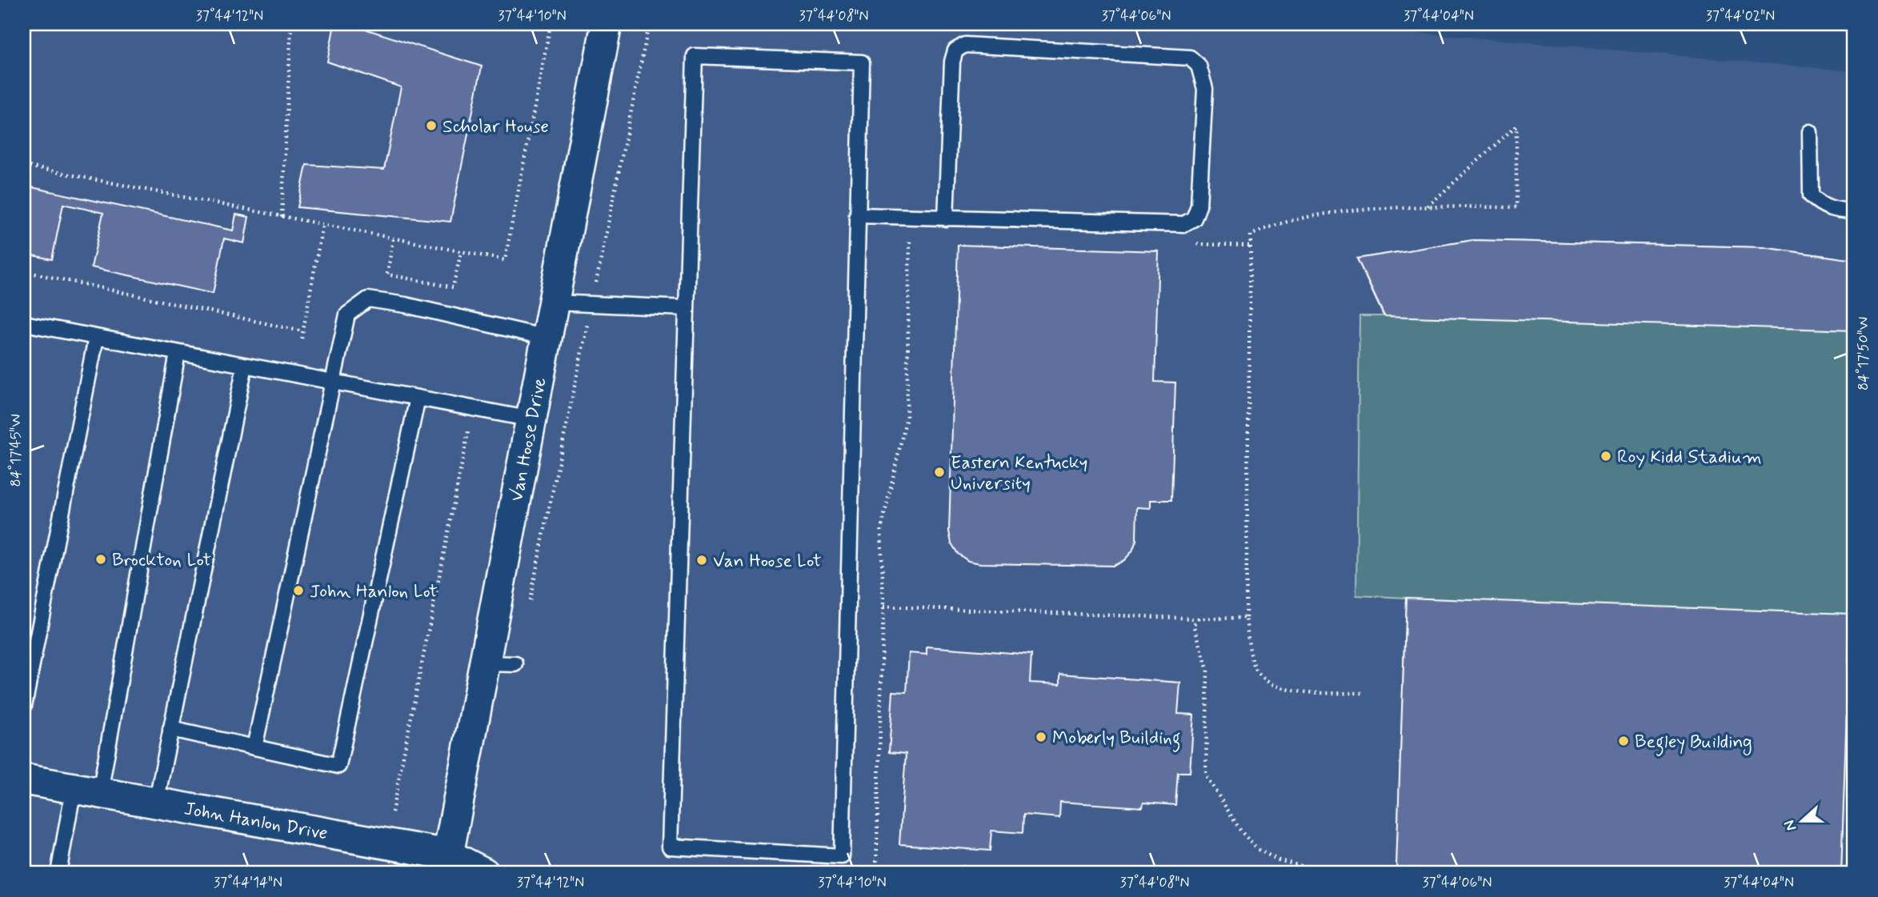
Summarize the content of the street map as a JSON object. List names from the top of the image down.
{
  "streets": {
    "street": ["Van Hoose Drive", "John Hanlon Drive"]
  },
  "crossings": [
    ["Van Hoose Drive", "John Hanlon Drive"]
  ],
  "places": [
    "Scholar House",
    "Roy Kidd Stadium",
    "Eastern Kentucky University",
    "Brockton Lot",
    "Van Hoose Lot",
    "John Hanlon Lot",
    "Moberly Building",
    "Begley Building"
  ],
  "north": "left",
  "coordinates": [
    "37°44'12\"N",
    "37°44'10\"N",
    "37°44'08\"N",
    "37°44'06\"N",
    "37°44'04\"N",
    "37°44'02\"N",
    "84°17'50\"W",
    "84°17'45\"W",
    "37°44'14\"N"
  ]
}
